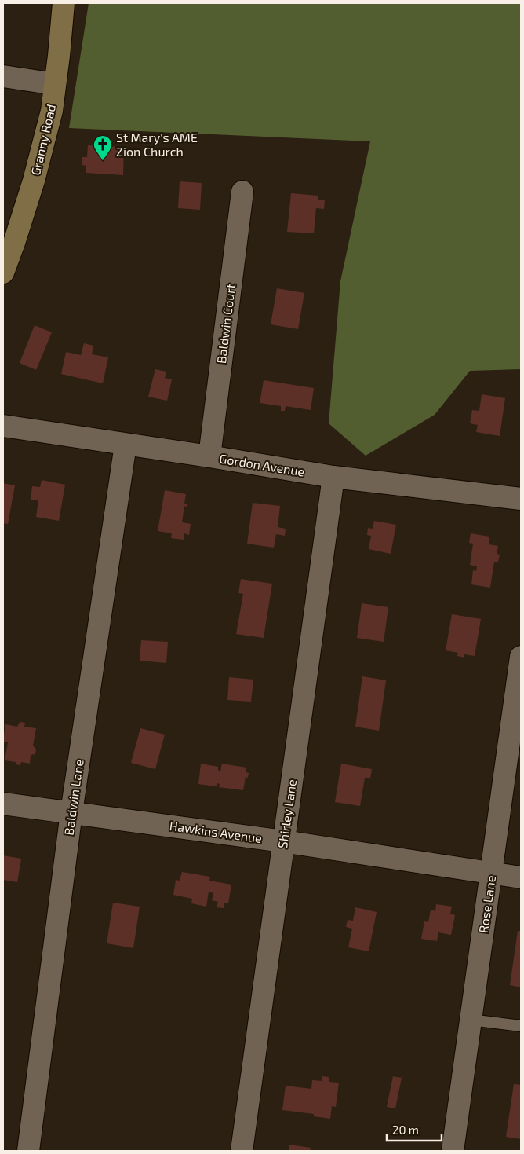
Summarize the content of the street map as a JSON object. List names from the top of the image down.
{
  "streets": {
    "street": [
      "Granny Road",
      "Baldwin Court",
      "Gordon Avenue",
      "Baldwin Lane",
      "Shirley Lane",
      "Hawkins Avenue",
      "Rose Lane"
    ]
  },
  "crossings": [
    ["Baldwin Court", "Gordon Avenue"],
    ["Gordon Avenue", "Baldwin Lane"],
    ["Gordon Avenue", "Shirley Lane"],
    ["Baldwin Lane", "Hawkins Avenue"],
    ["Shirley Lane", "Hawkins Avenue"],
    ["Hawkins Avenue", "Rose Lane"]
  ],
  "places": {
    "church": ["St Mary's AME Zion Church"]
  },
  "scale_bar": "20 m"
}
